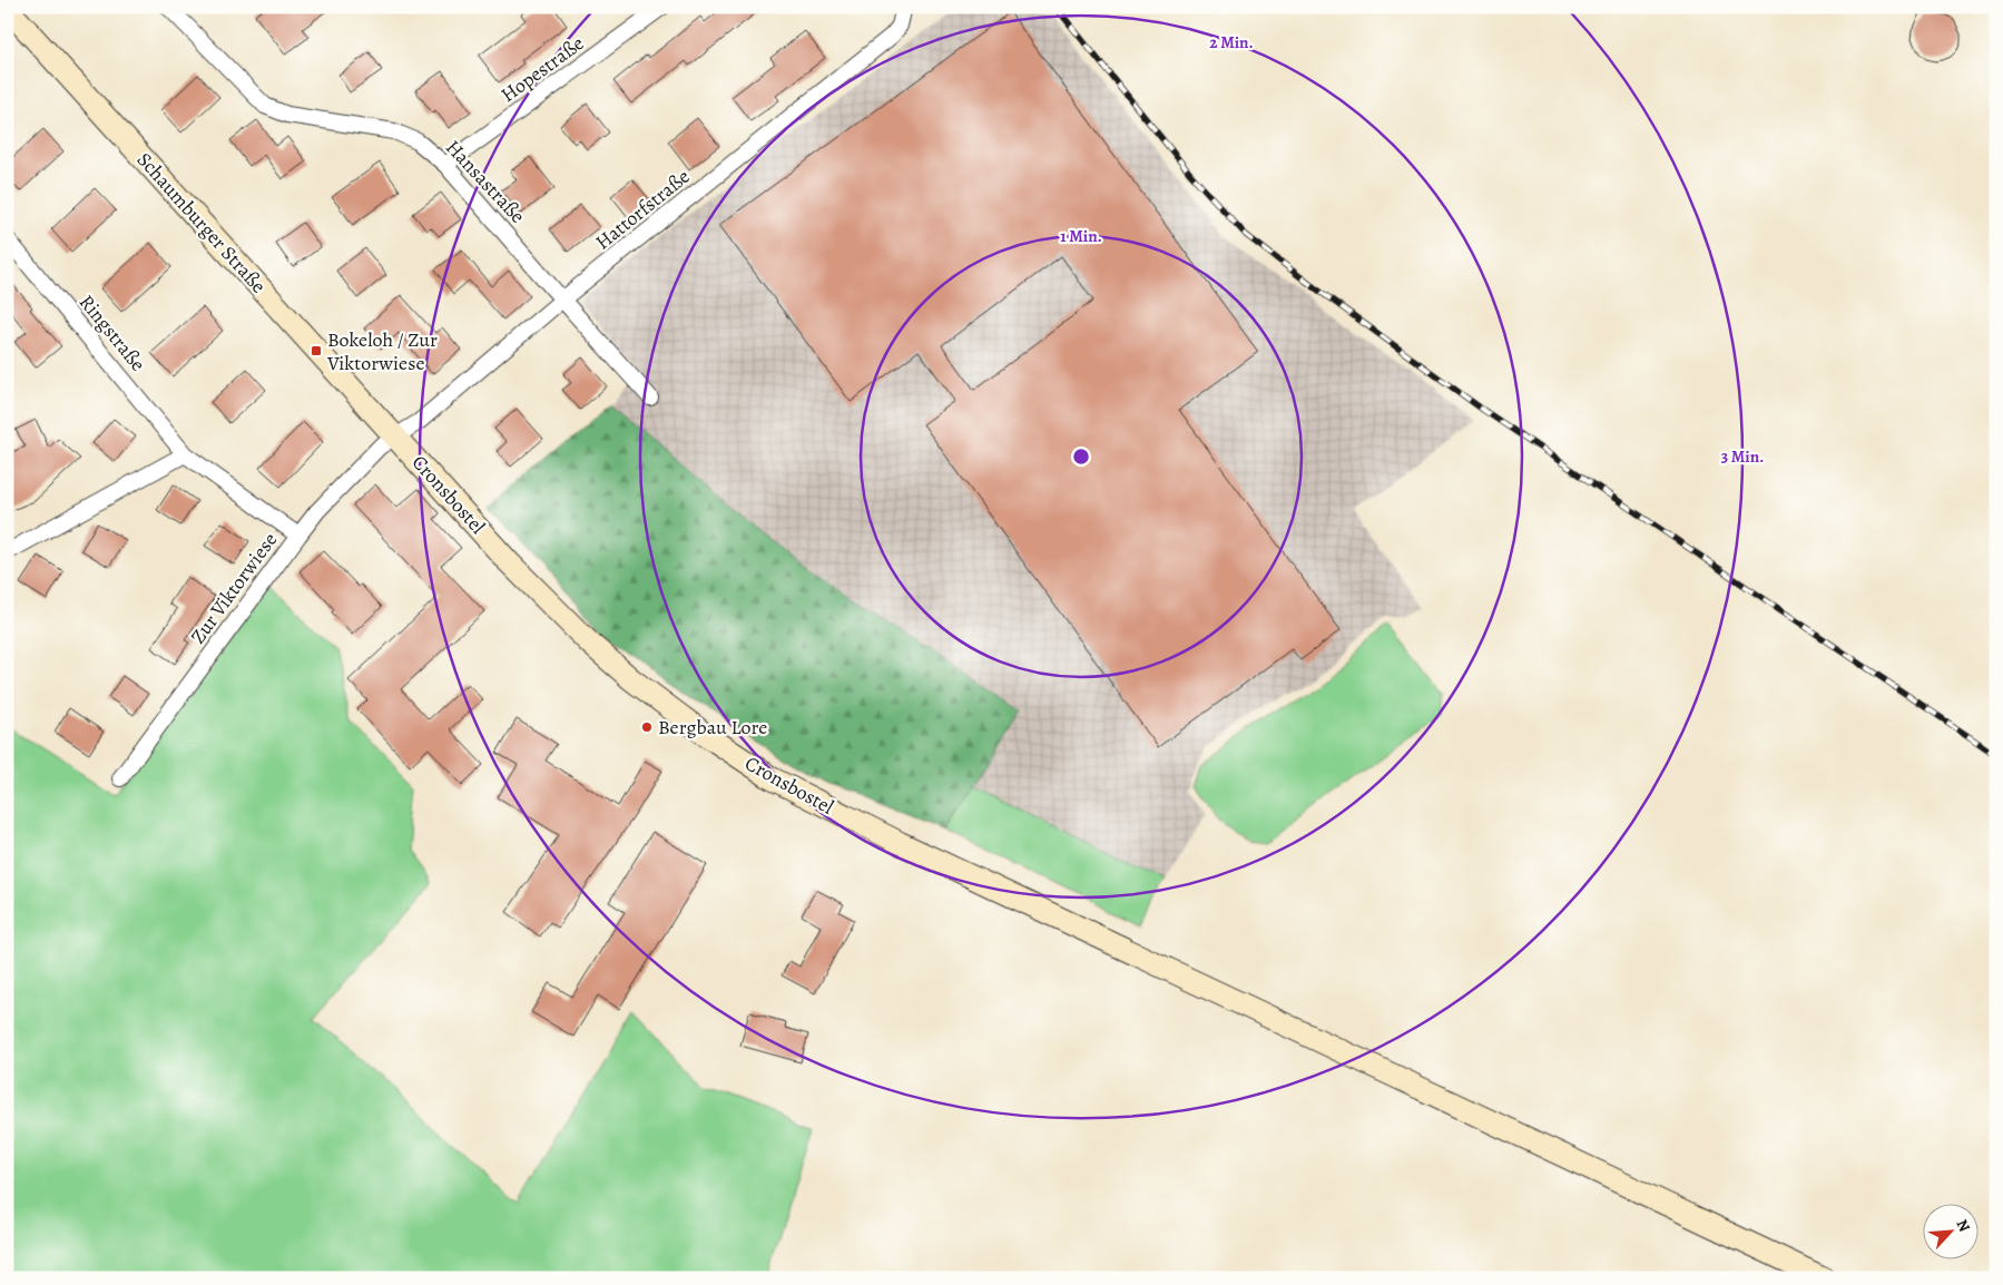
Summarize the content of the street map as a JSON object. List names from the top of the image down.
{
  "streets": {
    "street": [
      "Hopestraße",
      "Hansastraße",
      "Hattorfstraße",
      "Schaumburger Straße",
      "Ringstraße",
      "Cronsbostel",
      "Zur Viktorwiese"
    ]
  },
  "crossings": [
    ["Hopestraße", "Hansastraße"],
    ["Hansastraße", "Hattorfstraße"],
    ["Hattorfstraße", "Schaumburger Straße"],
    ["Hattorfstraße", "Cronsbostel"],
    ["Hattorfstraße", "Zur Viktorwiese"],
    ["Schaumburger Straße", "Cronsbostel"],
    ["Schaumburger Straße", "Zur Viktorwiese"],
    ["Ringstraße", "Zur Viktorwiese"],
    ["Cronsbostel", "Zur Viktorwiese"]
  ],
  "places": {
    "transit": ["Bokeloh / Zur Viktorwiese"],
    "other": ["Bergbau Lore"]
  },
  "north": "top right",
  "rings": ["2 Min.", "1 Min.", "3 Min."]
}
